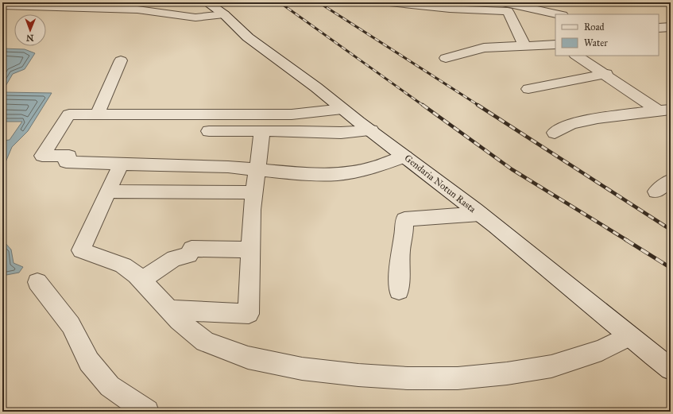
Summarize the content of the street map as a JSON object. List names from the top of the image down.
{
  "streets": {
    "street": ["Gendaria Notun Rasta"]
  },
  "legend": ["Road", "Water"],
  "north": "bottom"
}
